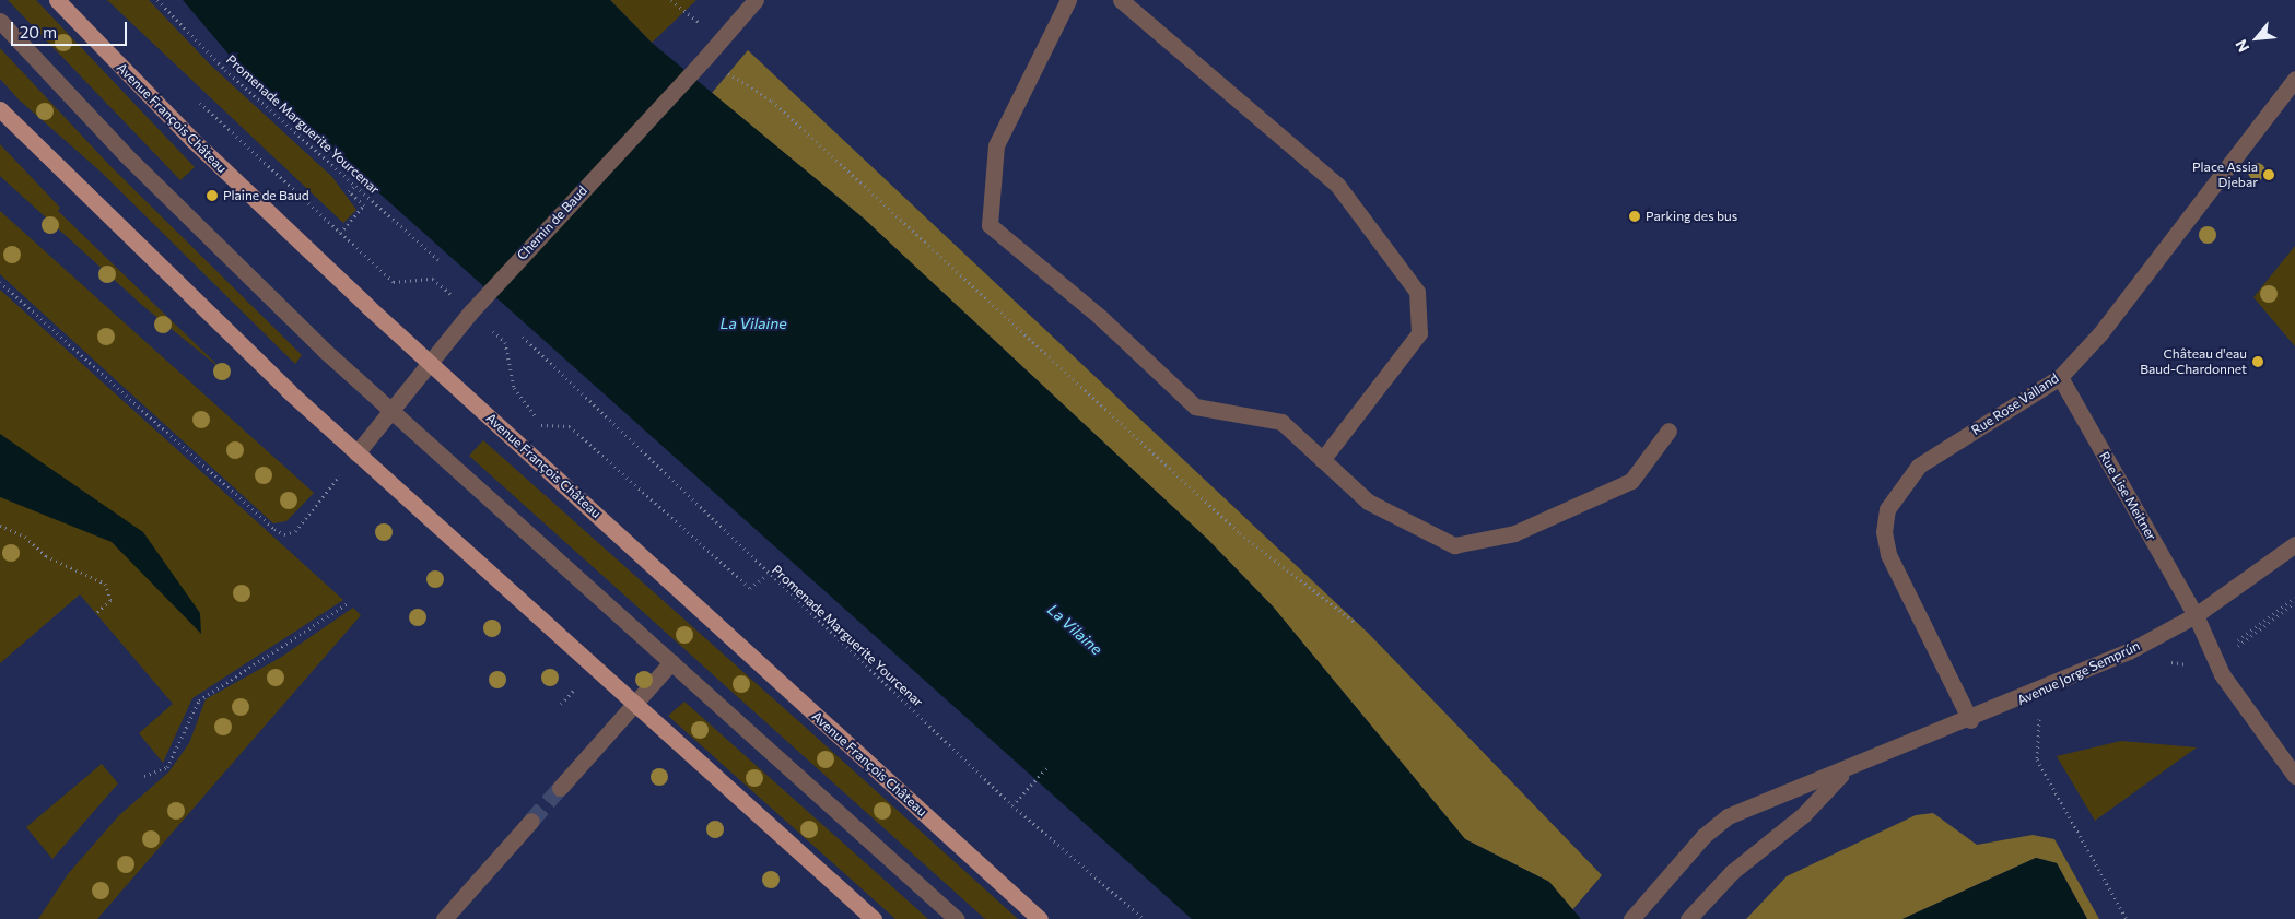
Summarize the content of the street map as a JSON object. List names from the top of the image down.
{
  "streets": {
    "main road": ["Avenue François Château"],
    "street": [
      "Chemin de Baud",
      "Rue Rose Valland",
      "Rue Lise Meitner",
      "Avenue Jorge Semprún"
    ],
    "path": ["Promenade Marguerite Yourcenar"]
  },
  "crossings": [
    ["Avenue François Château", "Chemin de Baud"],
    ["Rue Rose Valland", "Rue Lise Meitner"],
    ["Rue Rose Valland", "Avenue Jorge Semprún"],
    ["Rue Lise Meitner", "Avenue Jorge Semprún"]
  ],
  "water": ["La Vilaine"],
  "places": [
    "Place Assia Djebar",
    "Plaine de Baud",
    "Parking des bus",
    "Château d'eau Baud-Chardonnet"
  ],
  "scale_bar": "20 m",
  "north": "bottom left"
}
